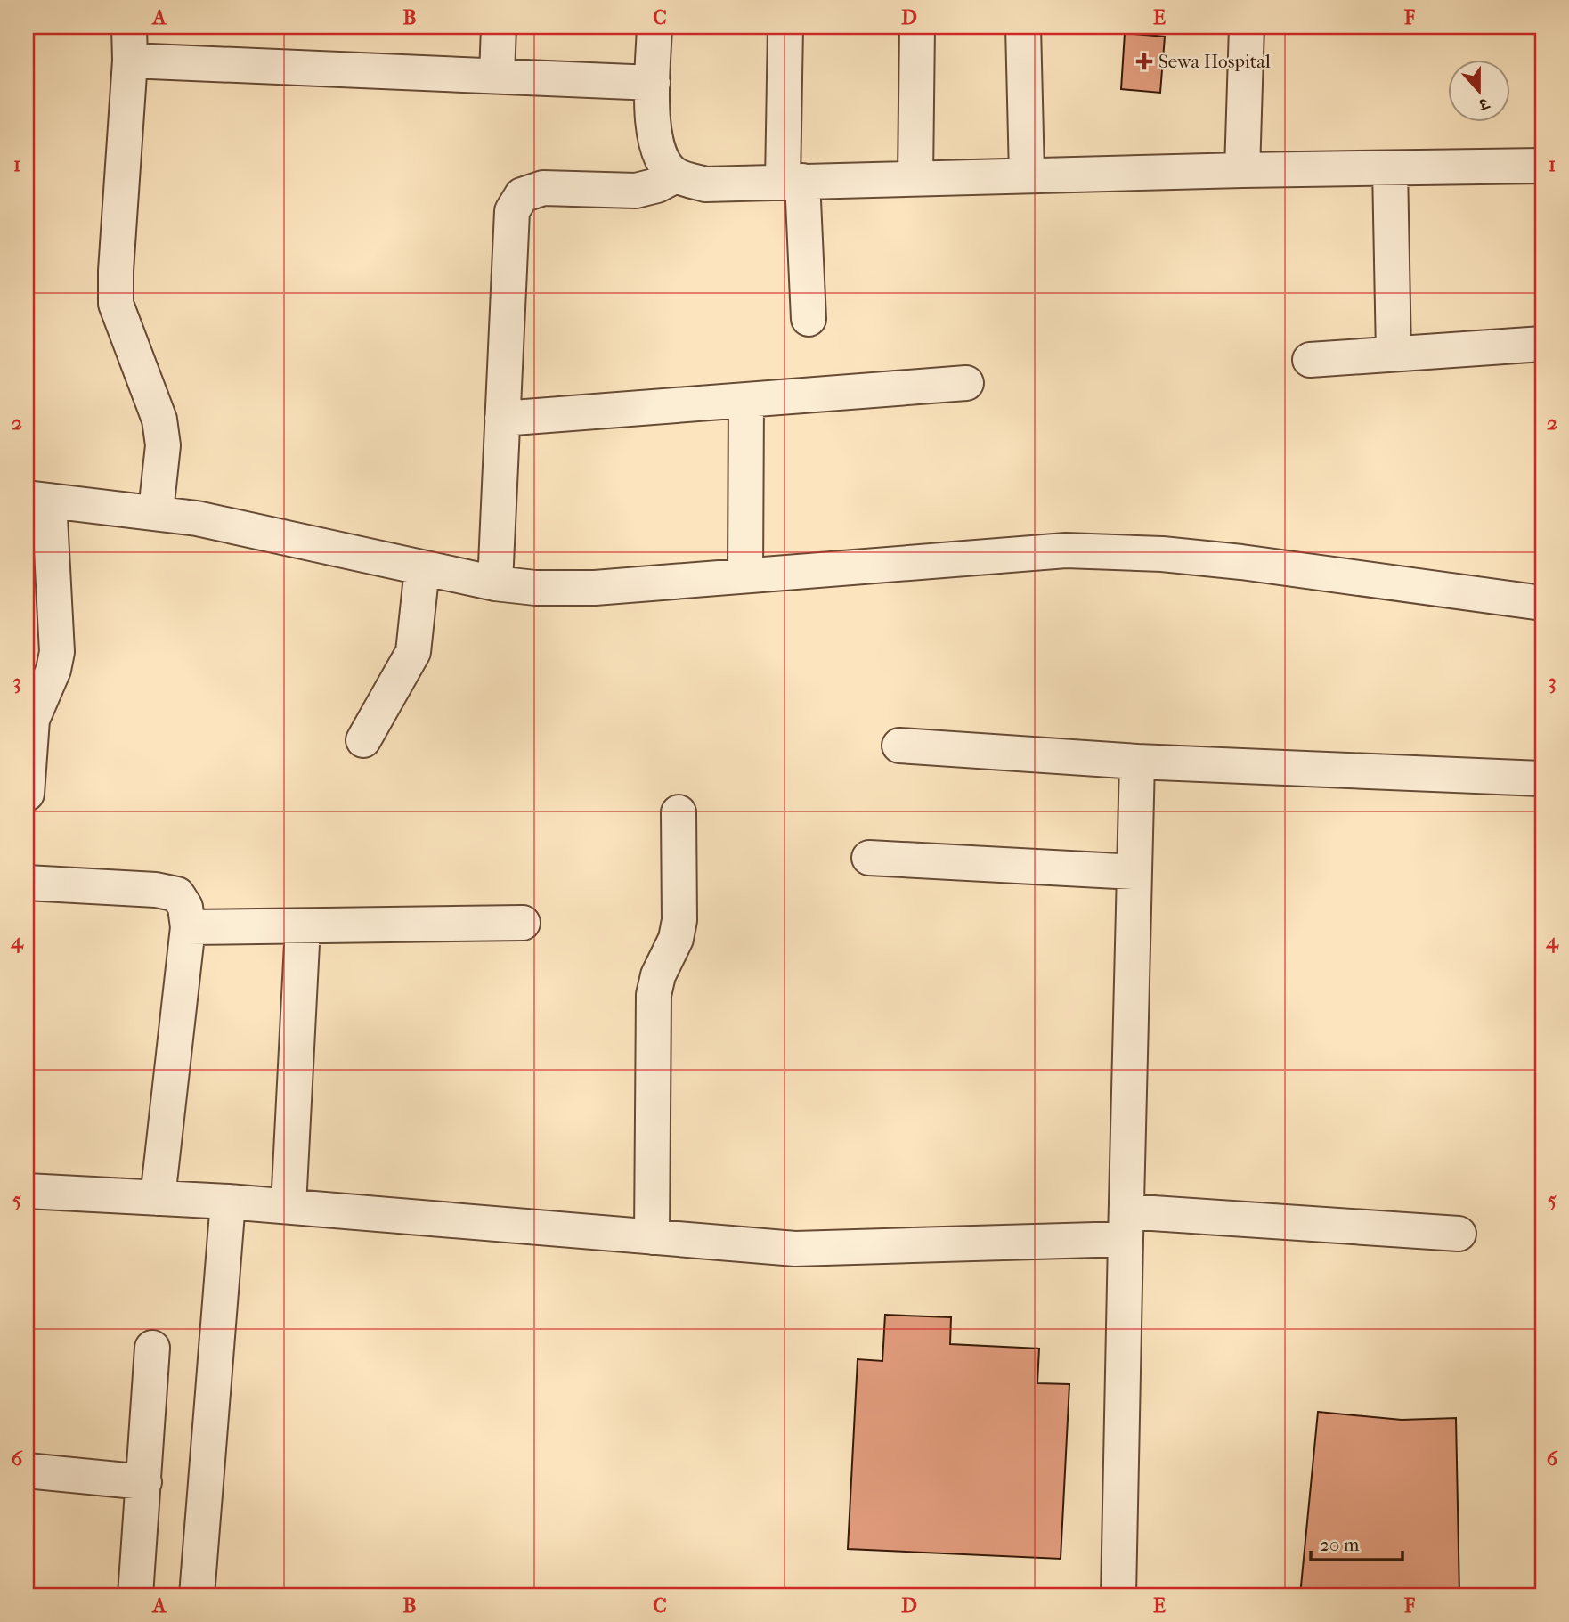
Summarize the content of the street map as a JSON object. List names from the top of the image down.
{
  "places": {
    "health": ["Sewa Hospital"]
  },
  "scale_bar": "20 m",
  "north": "bottom",
  "grid": {
    "columns": [
      "A",
      "B",
      "C",
      "D",
      "E",
      "F"
    ],
    "rows": [
      "1",
      "2",
      "3",
      "4",
      "5",
      "6"
    ]
  }
}
